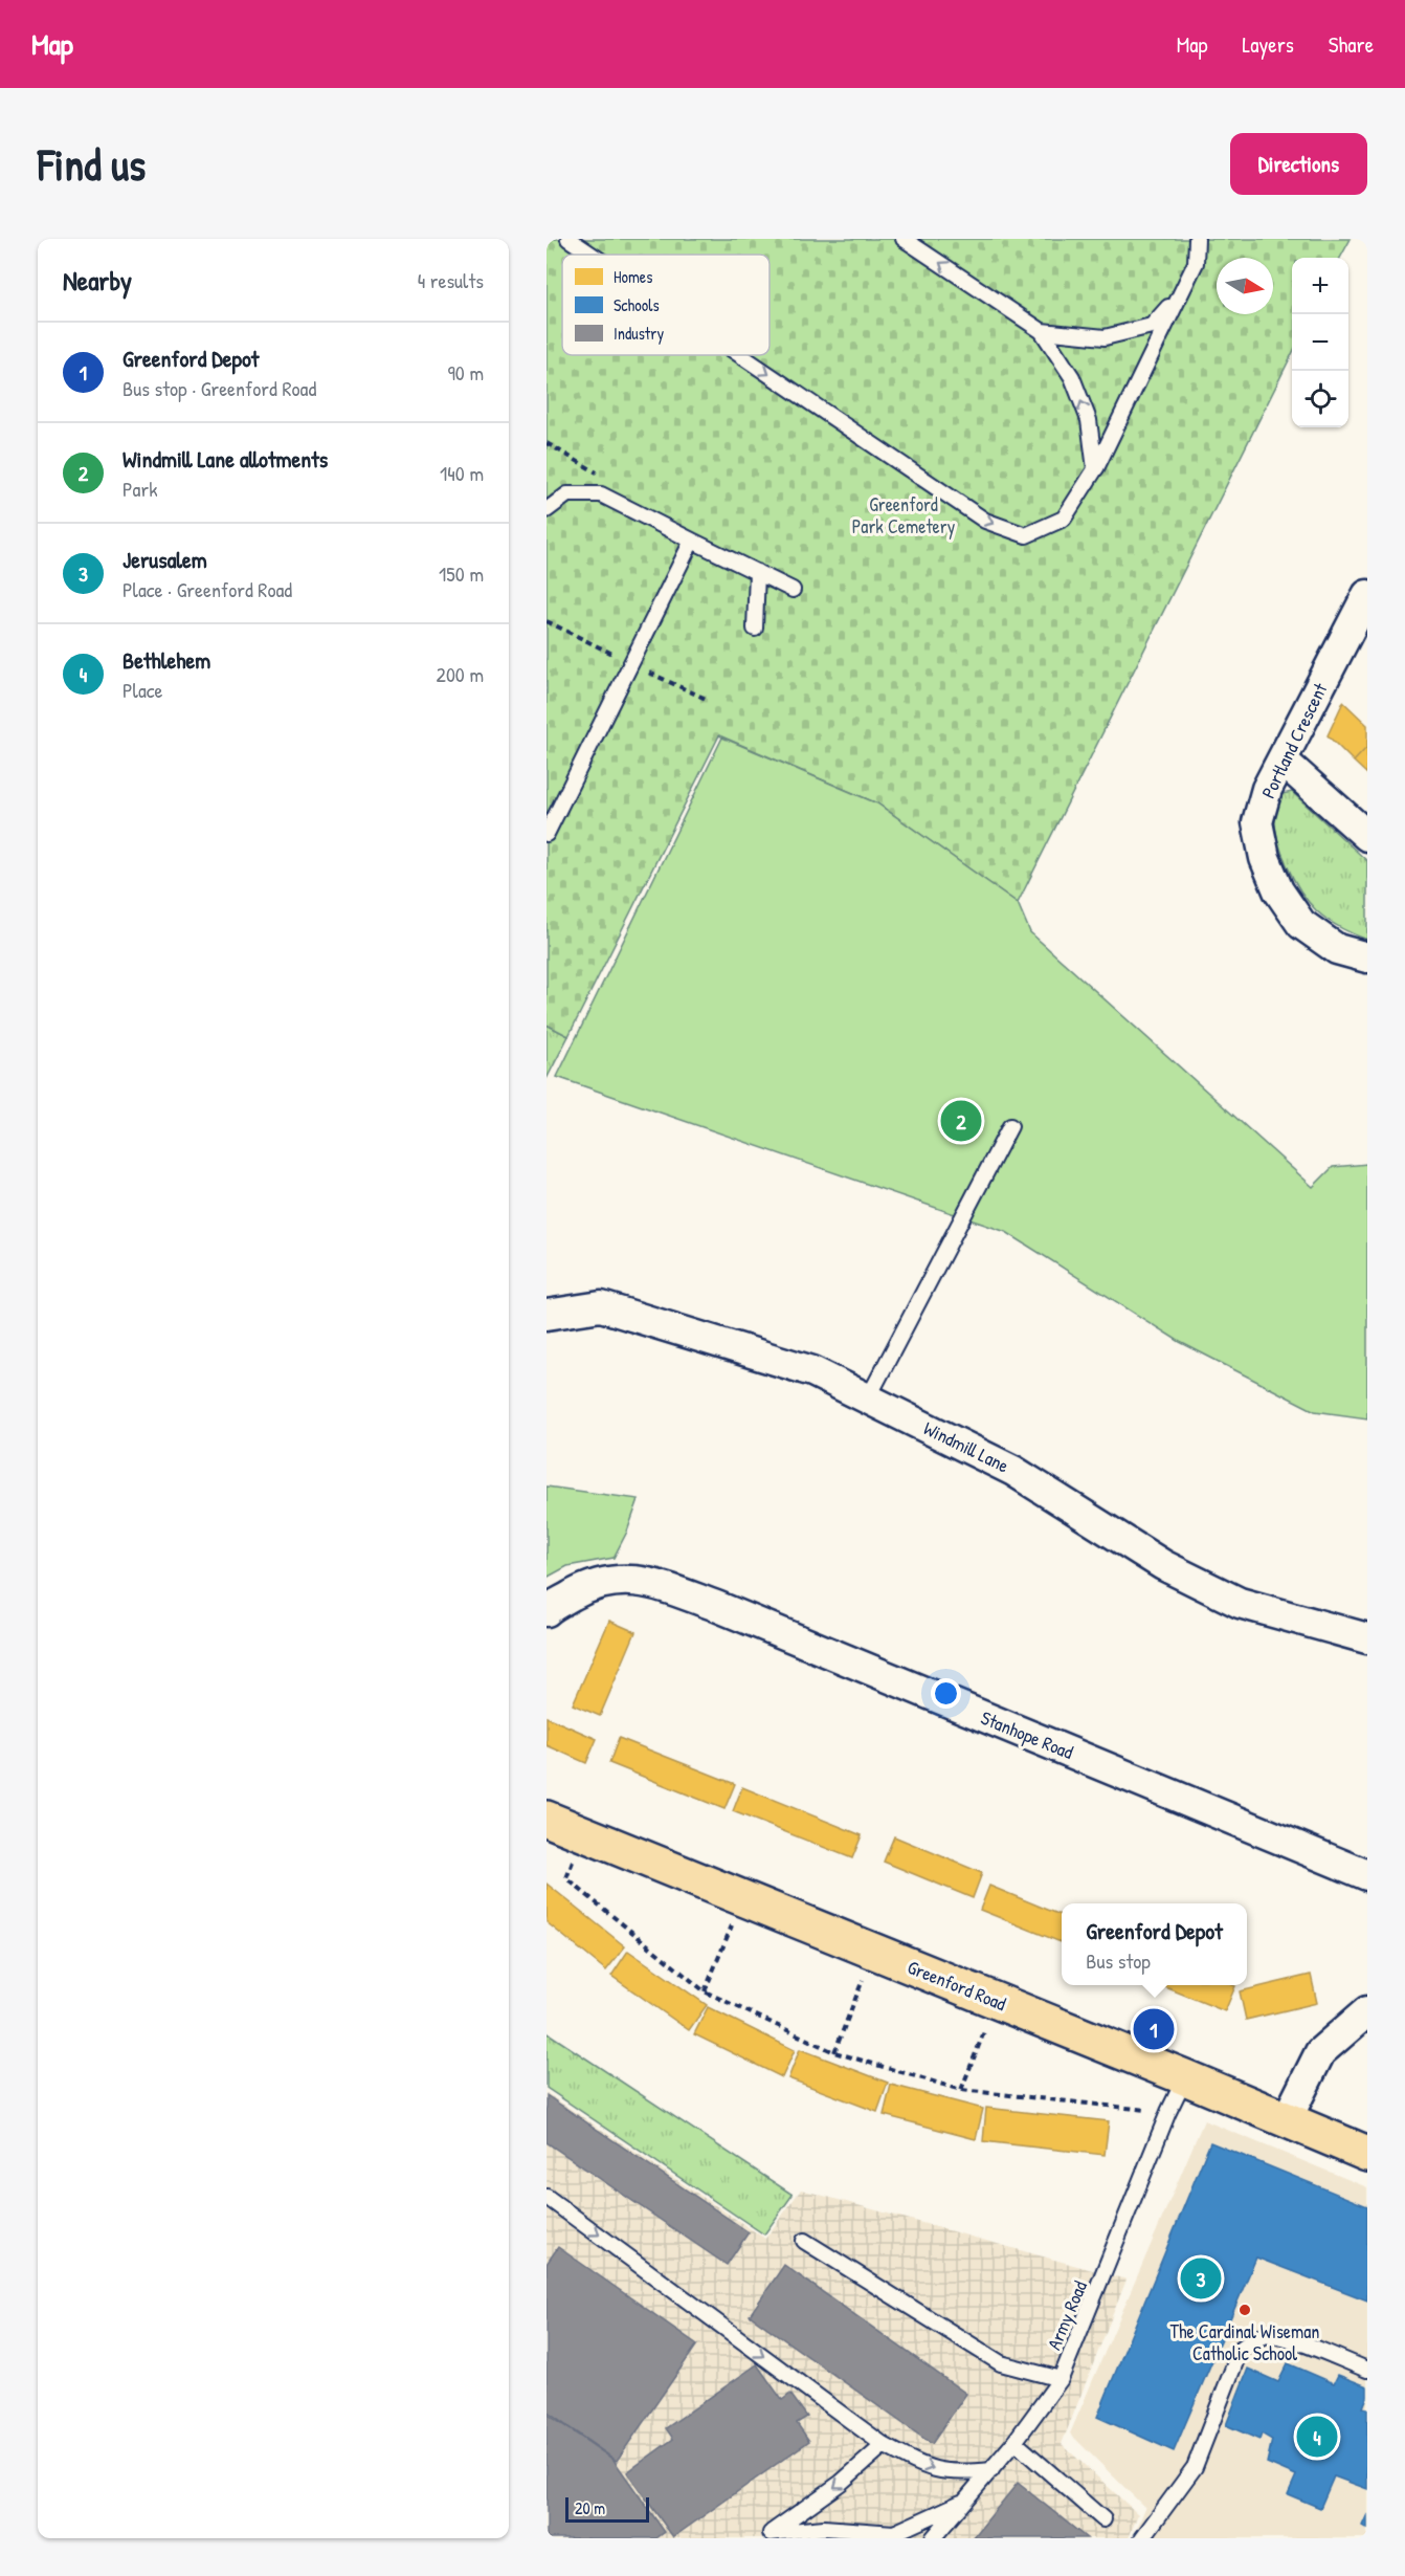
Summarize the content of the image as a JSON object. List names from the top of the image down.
{
  "streets": {
    "main road": ["Greenford Road"],
    "street": ["Portland Crescent", "Windmill Lane", "Stanhope Road"],
    "lane": ["Army Road"]
  },
  "crossings": [
    ["Greenford Road", "Army Road"]
  ],
  "parks": ["Greenford Park Cemetery"],
  "places": ["The Cardinal Wiseman Catholic School"],
  "legend": ["Homes", "Schools", "Industry"],
  "scale_bar": "20 m",
  "north": "right",
  "page": {
    "header": "Map",
    "nav": ["Map", "Layers", "Share"],
    "buttons": "Directions",
    "title": "Find us",
    "heading": ["Nearby", "4 results"],
    "map_buttons": ["+", "−"],
    "list": [
      {
        "mark": "1",
        "name": "Greenford Depot",
        "note": "Bus stop · Greenford Road",
        "value": "90 m"
      },
      {
        "mark": "2",
        "name": "Windmill Lane allotments",
        "note": "Park",
        "value": "140 m"
      },
      {
        "mark": "3",
        "name": "Jerusalem",
        "note": "Place · Greenford Road",
        "value": "150 m"
      },
      {
        "mark": "4",
        "name": "Bethlehem",
        "note": "Place",
        "value": "200 m"
      }
    ],
    "pins": [
      "2",
      "1",
      "3",
      "4"
    ],
    "popup": ["Greenford Depot", "Bus stop"],
    "scale": "20 m"
  }
}
